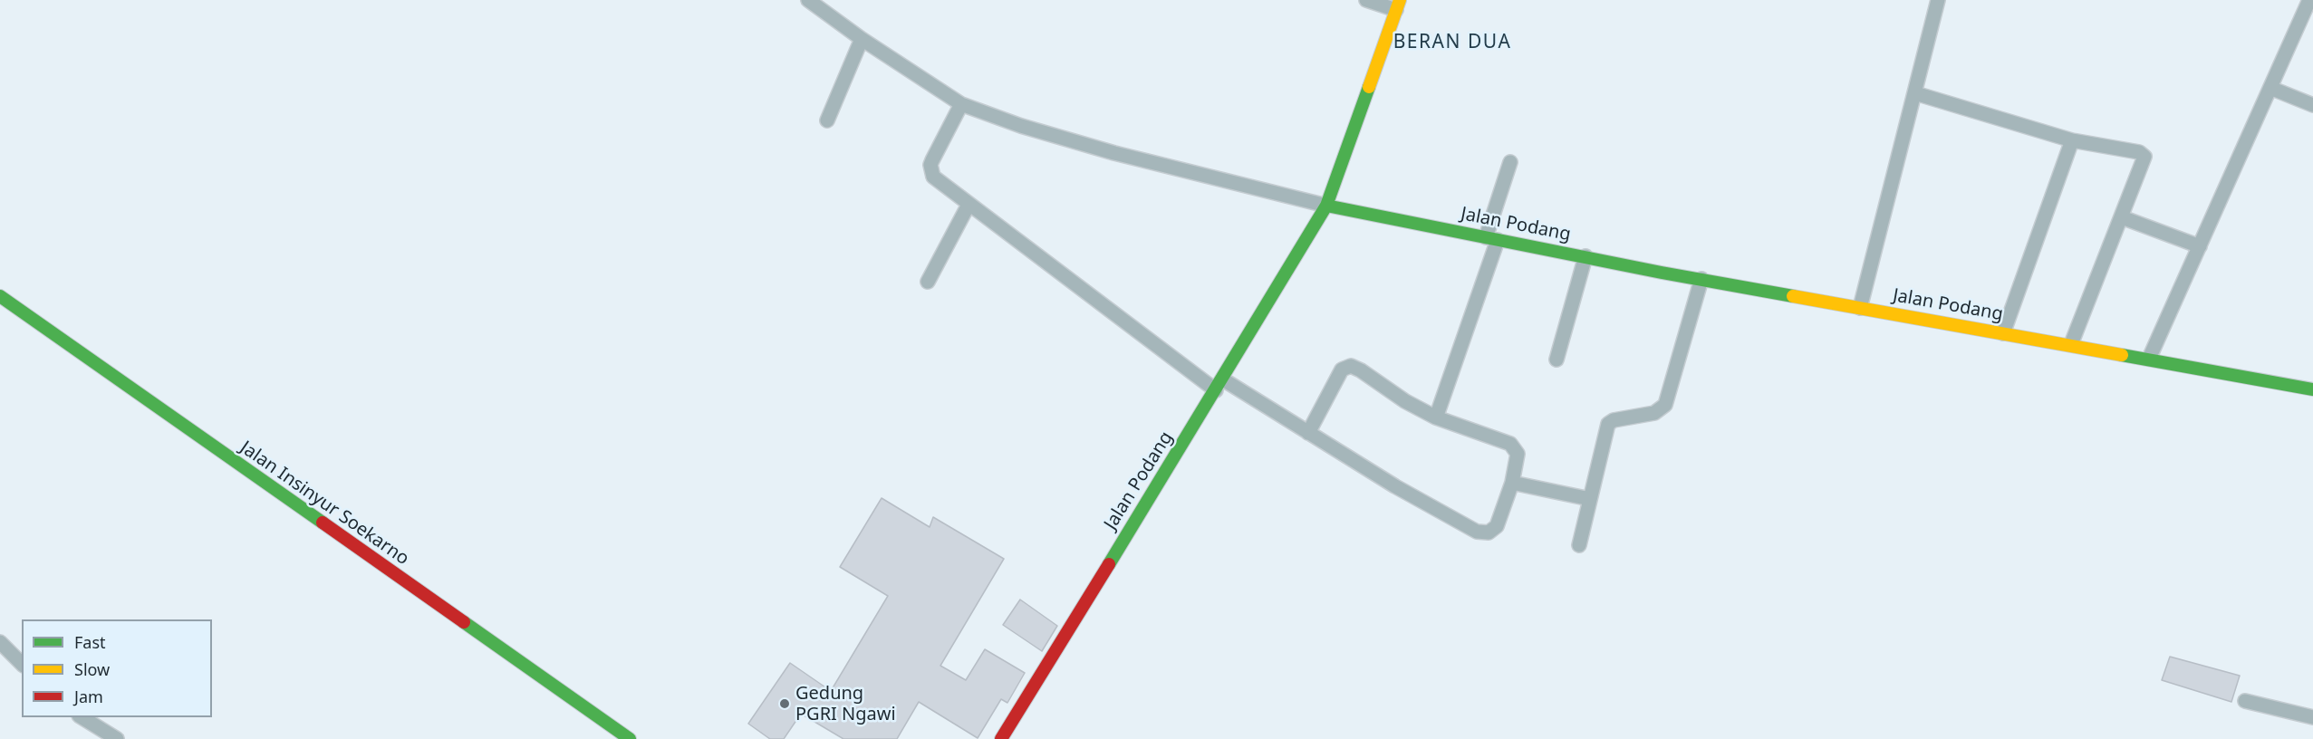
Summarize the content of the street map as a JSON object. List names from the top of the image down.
{
  "streets": {
    "main road": ["Jalan Podang", "Jalan Insinyur Soekarno"]
  },
  "districts": ["BERAN DUA"],
  "places": ["Gedung PGRI Ngawi"],
  "legend": ["Fast", "Slow", "Jam"]
}
